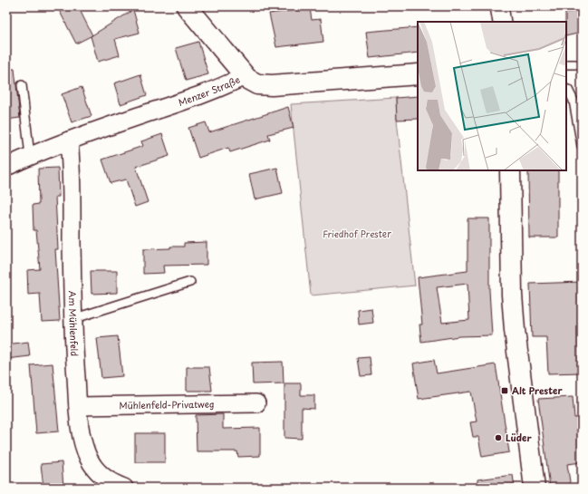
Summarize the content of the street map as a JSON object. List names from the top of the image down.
{
  "streets": {
    "main road": ["Menzer Straße"],
    "street": ["Am Mühlenfeld", "Mühlenfeld-Privatweg"]
  },
  "crossings": [
    ["Menzer Straße", "Am Mühlenfeld"],
    ["Am Mühlenfeld", "Mühlenfeld-Privatweg"]
  ],
  "parks": ["Friedhof Prester"],
  "places": {
    "transit": ["Alt Prester"],
    "other": ["Lüder"]
  }
}
